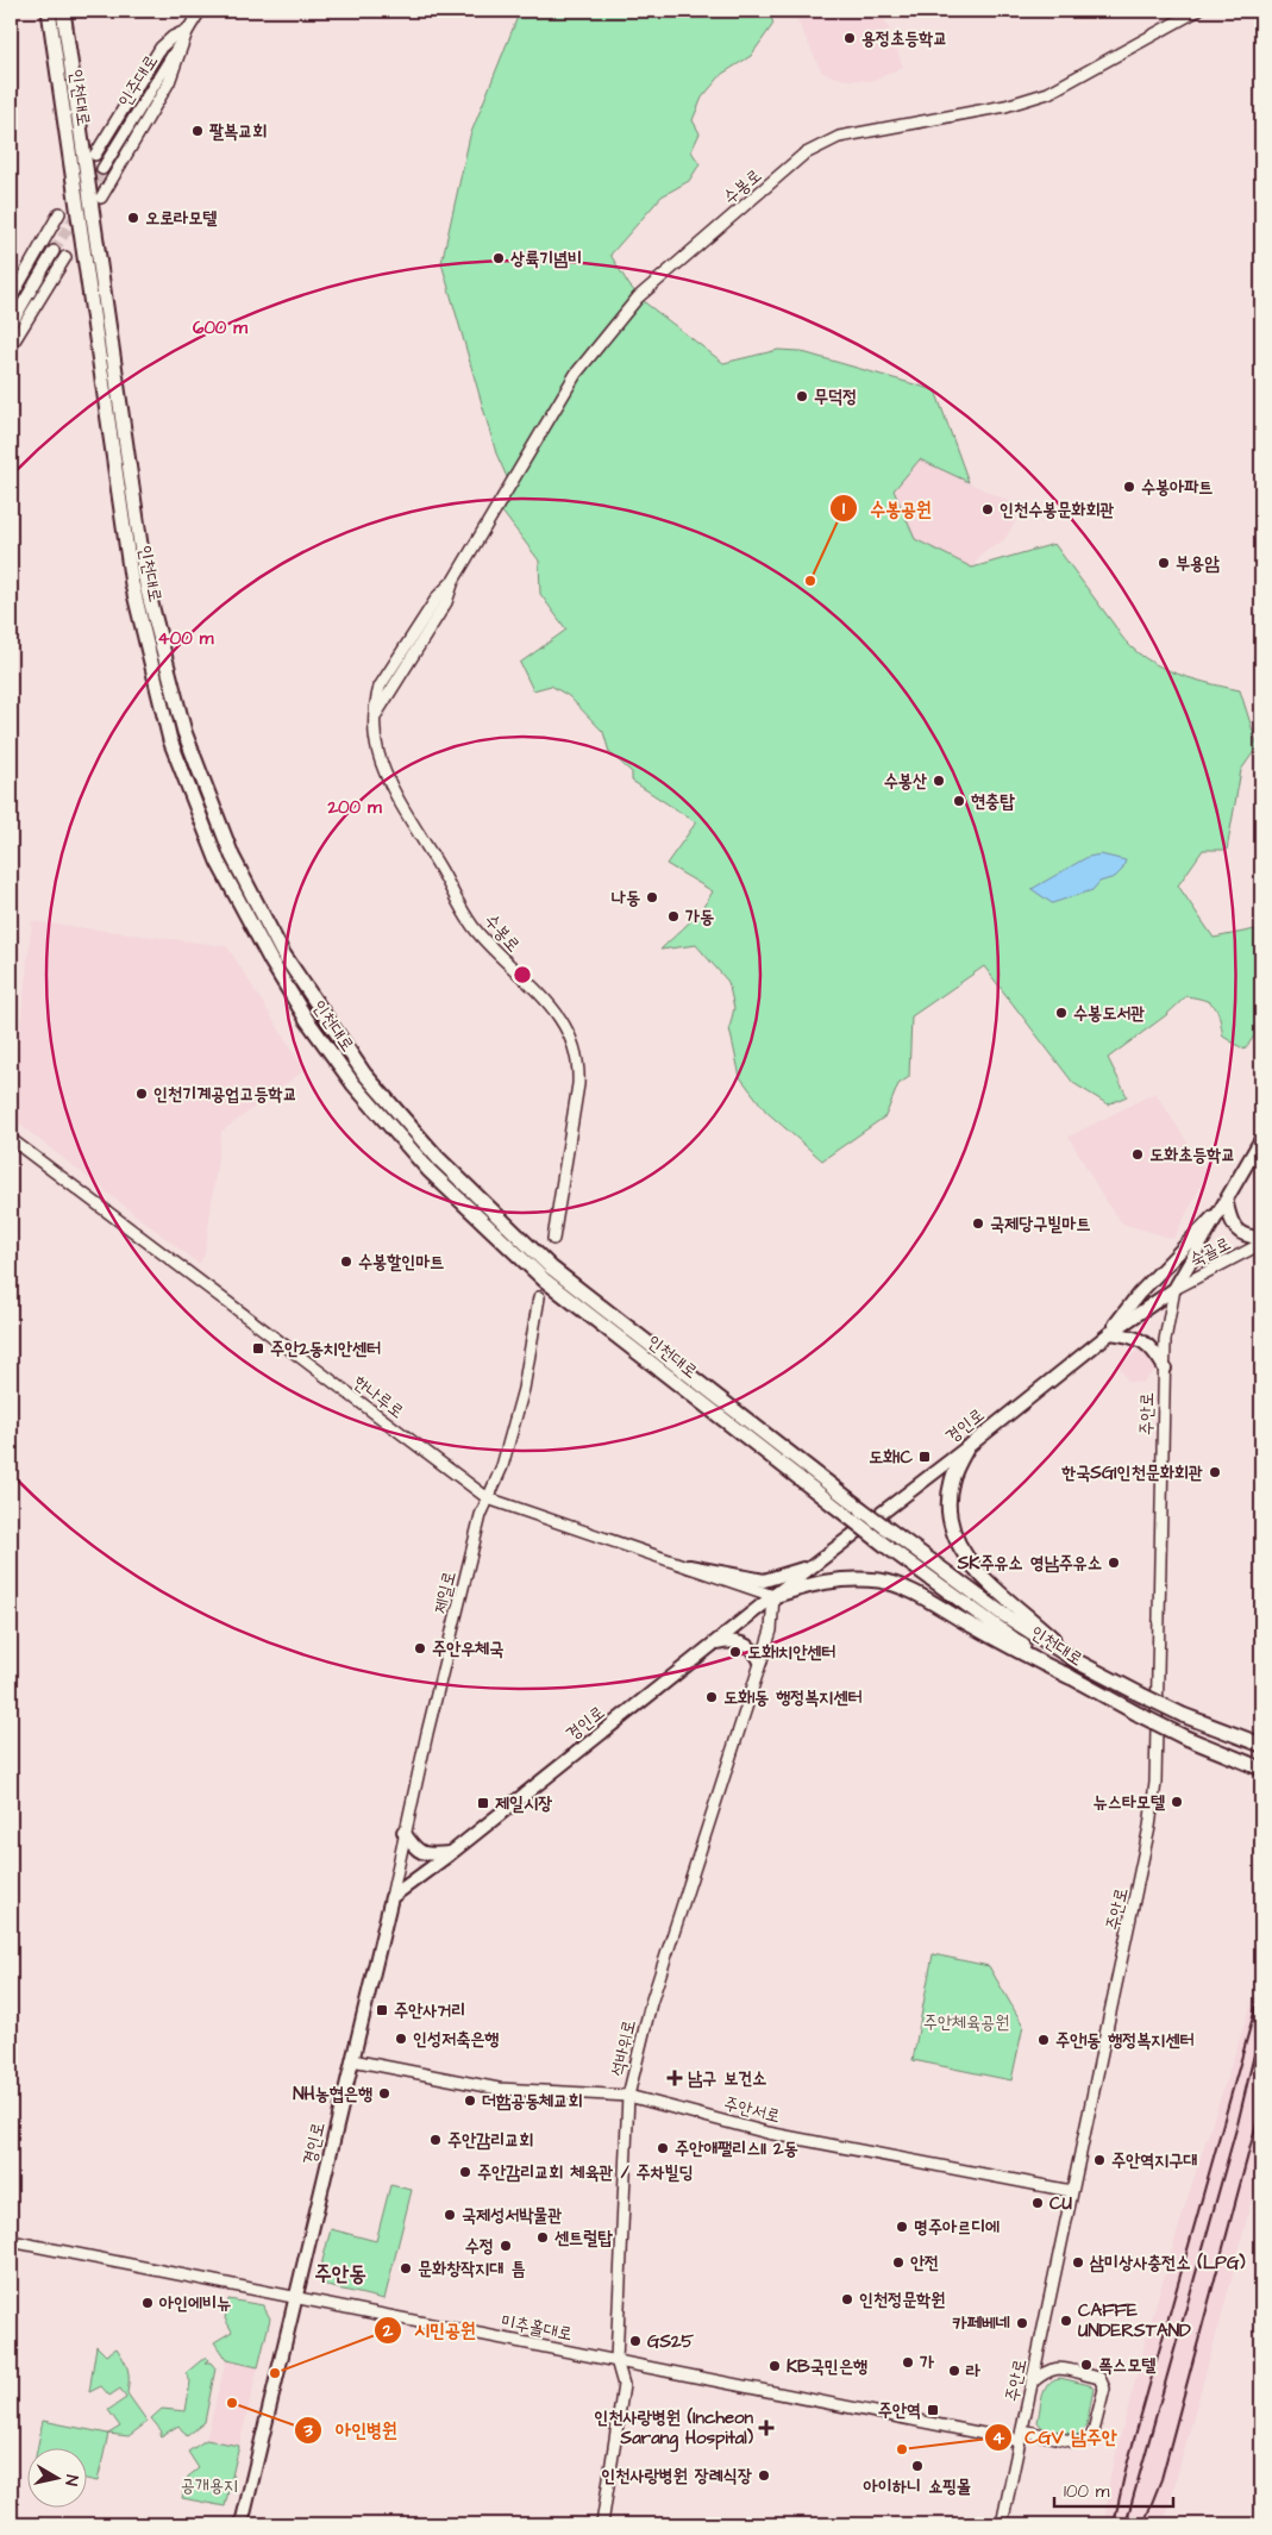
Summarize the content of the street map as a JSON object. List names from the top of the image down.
{
  "streets": {
    "highway": ["인천대로"],
    "main road": ["경인로"],
    "street": [
      "인주대로",
      "수봉로",
      "숙골로",
      "한나루로",
      "주안로",
      "제일로",
      "석바위로",
      "주안서로",
      "미추홀대로"
    ]
  },
  "crossings": [
    ["숙골로", "주안로"],
    ["숙골로", "경인로"],
    ["한나루로", "경인로"],
    ["한나루로", "제일로"],
    ["한나루로", "석바위로"],
    ["주안로", "경인로"],
    ["주안로", "주안서로"],
    ["주안로", "미추홀대로"],
    ["경인로", "제일로"],
    ["경인로", "석바위로"],
    ["경인로", "주안서로"],
    ["경인로", "미추홀대로"],
    ["석바위로", "주안서로"],
    ["석바위로", "미추홀대로"]
  ],
  "districts": ["주안동"],
  "parks": ["주안체육공원", "공개용지"],
  "places": {
    "other": [
      "용정초등학교",
      "팔복교회",
      "오로라모텔",
      "상륙기념비",
      "무덕정",
      "수봉아파트",
      "인천수봉문화회관",
      "부용암",
      "수봉공원",
      "수봉산",
      "현충탑",
      "나동",
      "가동",
      "수봉도서관",
      "인천기계공업고등학교",
      "도화초등학교",
      "국제당구빌마트",
      "수봉할인마트",
      "한국SGI인천문화회관",
      "SK주유소 영남주유소",
      "주안우체국",
      "도화1치안센터",
      "도화1동 행정복지센터",
      "뉴스타모텔",
      "인성저축은행",
      "주안1동 행정복지센터",
      "NH농협은행",
      "더함공동체교회",
      "주안감리교회",
      "주안애팰리스II 2동",
      "주안역지구대",
      "주안감리교회 체육관 / 주차빌딩",
      "CU",
      "국제성서박물관",
      "명주아르디에",
      "센트럴탑",
      "수정",
      "안전",
      "삼미상사충전소 (LPG)",
      "문화창작지대 틈",
      "인천정문학원",
      "아인에비뉴",
      "CAFFE UNDERSTAND",
      "카페베네",
      "GS25",
      "가",
      "폭스모텔",
      "KB국민은행",
      "라",
      "시민공원",
      "아인병원",
      "CGV 남주안",
      "아이하니 쇼핑몰",
      "인천사랑병원 장례식장"
    ],
    "transit": [
      "주안2동치안센터",
      "도화IC",
      "제일시장",
      "주안사거리",
      "주안역"
    ],
    "health": ["남구 보건소", "인천사랑병원 (Incheon Sarang Hospital)"]
  },
  "scale_bar": "100 m",
  "north": "right",
  "rings": ["600 m", "400 m", "200 m"]
}
